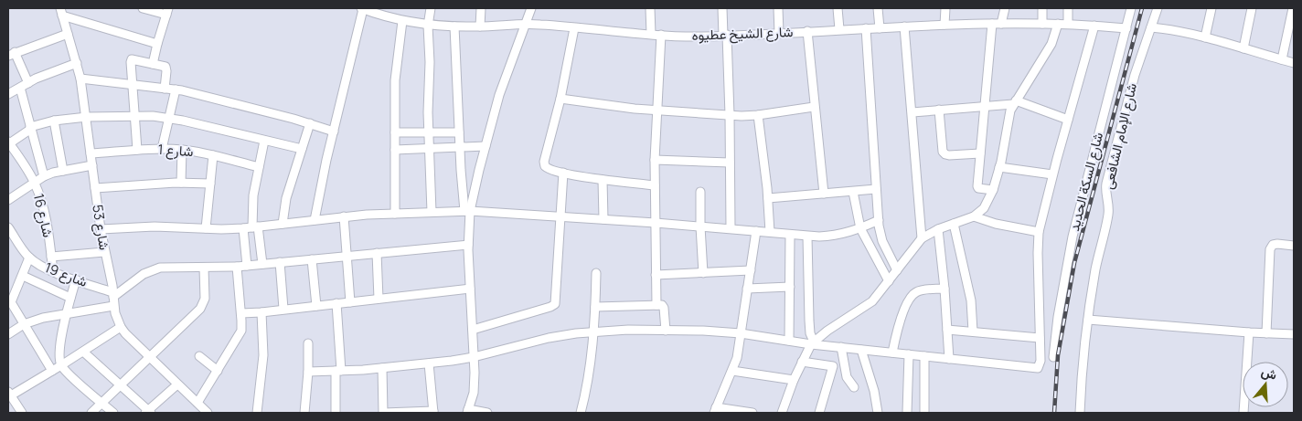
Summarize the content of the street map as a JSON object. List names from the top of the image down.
{
  "streets": {
    "street": [
      "شارع الشيخ عطيوه",
      "شارع الإمام الشافعى",
      "شارع 1",
      "شارع السكة الحديد",
      "شارع 16",
      "شارع 53",
      "شارع 19"
    ]
  },
  "crossings": [
    ["شارع الشيخ عطيوه", "شارع السكة الحديد"],
    ["شارع 1", "شارع 53"],
    ["شارع 16", "شارع 19"],
    ["شارع 53", "شارع 19"]
  ],
  "north": "top"
}
